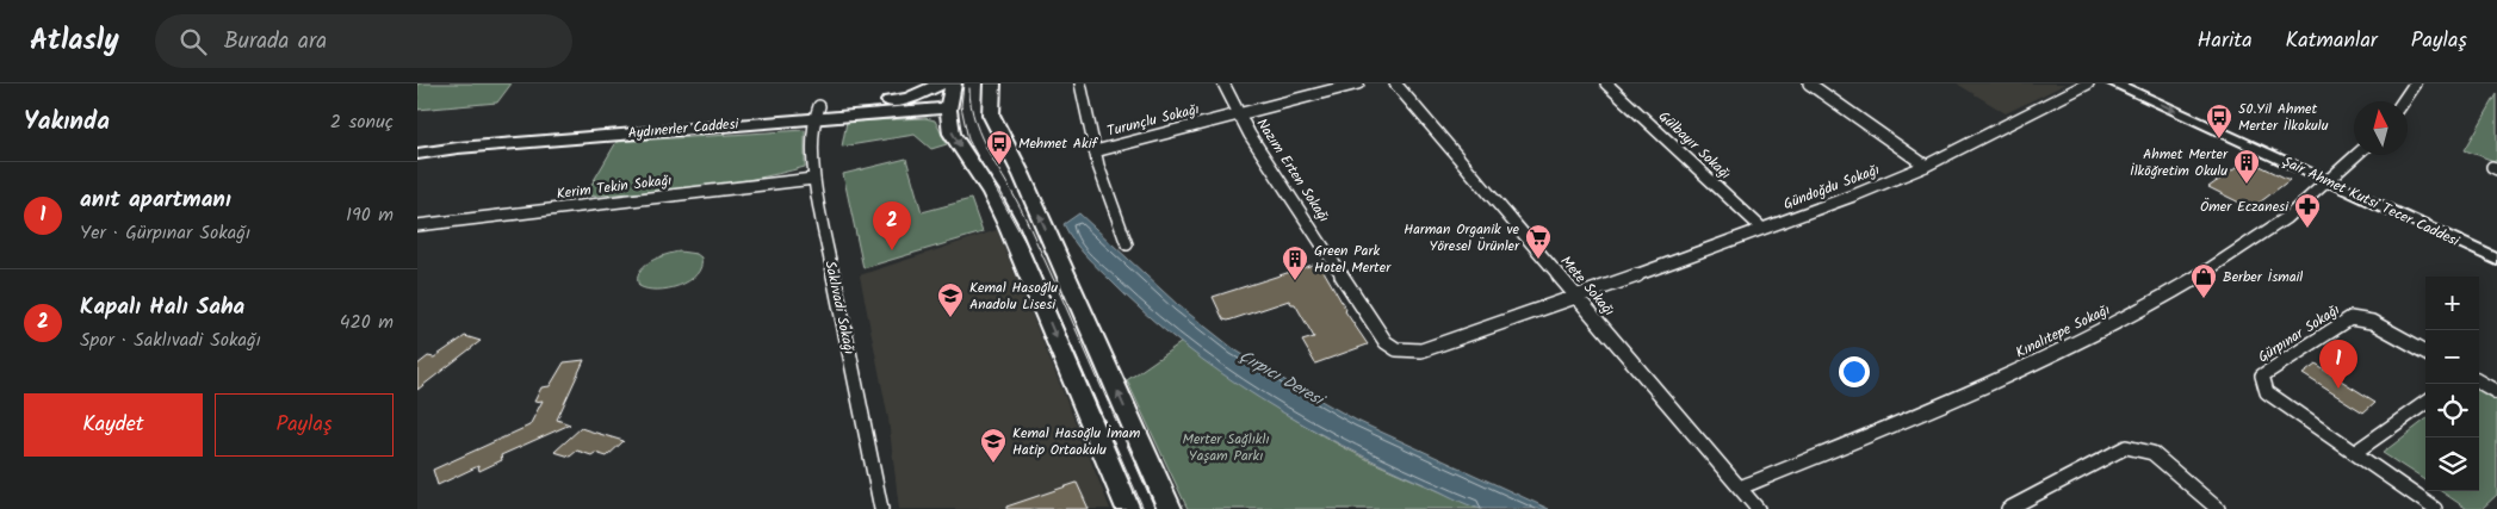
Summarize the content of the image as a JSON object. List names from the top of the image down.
{
  "streets": {
    "main road": ["Aydınerler Caddesi", "Şair Ahmet Kutsi Tecer Caddesi"],
    "street": [
      "Turunçlu Sokağı",
      "Gülbayır Sokağı",
      "Nazım Erten Sokağı",
      "Kerim Tekin Sokağı",
      "Gündoğdu Sokağı",
      "Mete Sokağı",
      "Saklıvadi Sokağı",
      "Kınalıtepe Sokağı",
      "Gürpınar Sokağı"
    ]
  },
  "crossings": [
    ["Turunçlu Sokağı", "Nazım Erten Sokağı"],
    ["Aydınerler Caddesi", "Saklıvadi Sokağı"],
    ["Gülbayır Sokağı", "Gündoğdu Sokağı"],
    ["Nazım Erten Sokağı", "Gündoğdu Sokağı"],
    ["Nazım Erten Sokağı", "Mete Sokağı"],
    ["Kerim Tekin Sokağı", "Saklıvadi Sokağı"],
    ["Gündoğdu Sokağı", "Mete Sokağı"],
    ["Şair Ahmet Kutsi Tecer Caddesi", "Kınalıtepe Sokağı"],
    ["Mete Sokağı", "Kınalıtepe Sokağı"]
  ],
  "one_way": ["Şair Ahmet Kutsi Tecer Caddesi"],
  "water": ["Çırpıcı Deresi"],
  "parks": ["Merter Sağlıklı Yaşam Parkı"],
  "places": {
    "bus stop": ["50.Yil Ahmet Merter İlkokulu", "Mehmet Akif"],
    "building": ["Ahmet Merter İlköğretim Okulu", "Green Park Hotel Merter"],
    "pharmacy": ["Ömer Eczanesi"],
    "supermarket": ["Harman Organik ve Yöresel Ürünler"],
    "shop": ["Berber İsmail"],
    "school or university": ["Kemal Hasoğlu Anadolu Lisesi", "Kemal Hasoğlu İmam Hatip Ortaokulu"]
  },
  "north": "top",
  "page": {
    "header": "Atlasly",
    "search": "Burada ara",
    "nav": ["Harita", "Katmanlar", "Paylaş"],
    "heading": ["Yakında", "2 sonuç"],
    "list": [
      {
        "mark": "1",
        "name": "anıt apartmanı",
        "note": "Yer · Gürpınar Sokağı",
        "value": "190 m"
      },
      {
        "mark": "2",
        "name": "Kapalı Halı Saha",
        "note": "Spor · Saklıvadi Sokağı",
        "value": "420 m"
      }
    ],
    "pins": ["2", "1"],
    "map_buttons": ["+", "−"],
    "buttons": ["Kaydet", "Paylaş"]
  }
}
